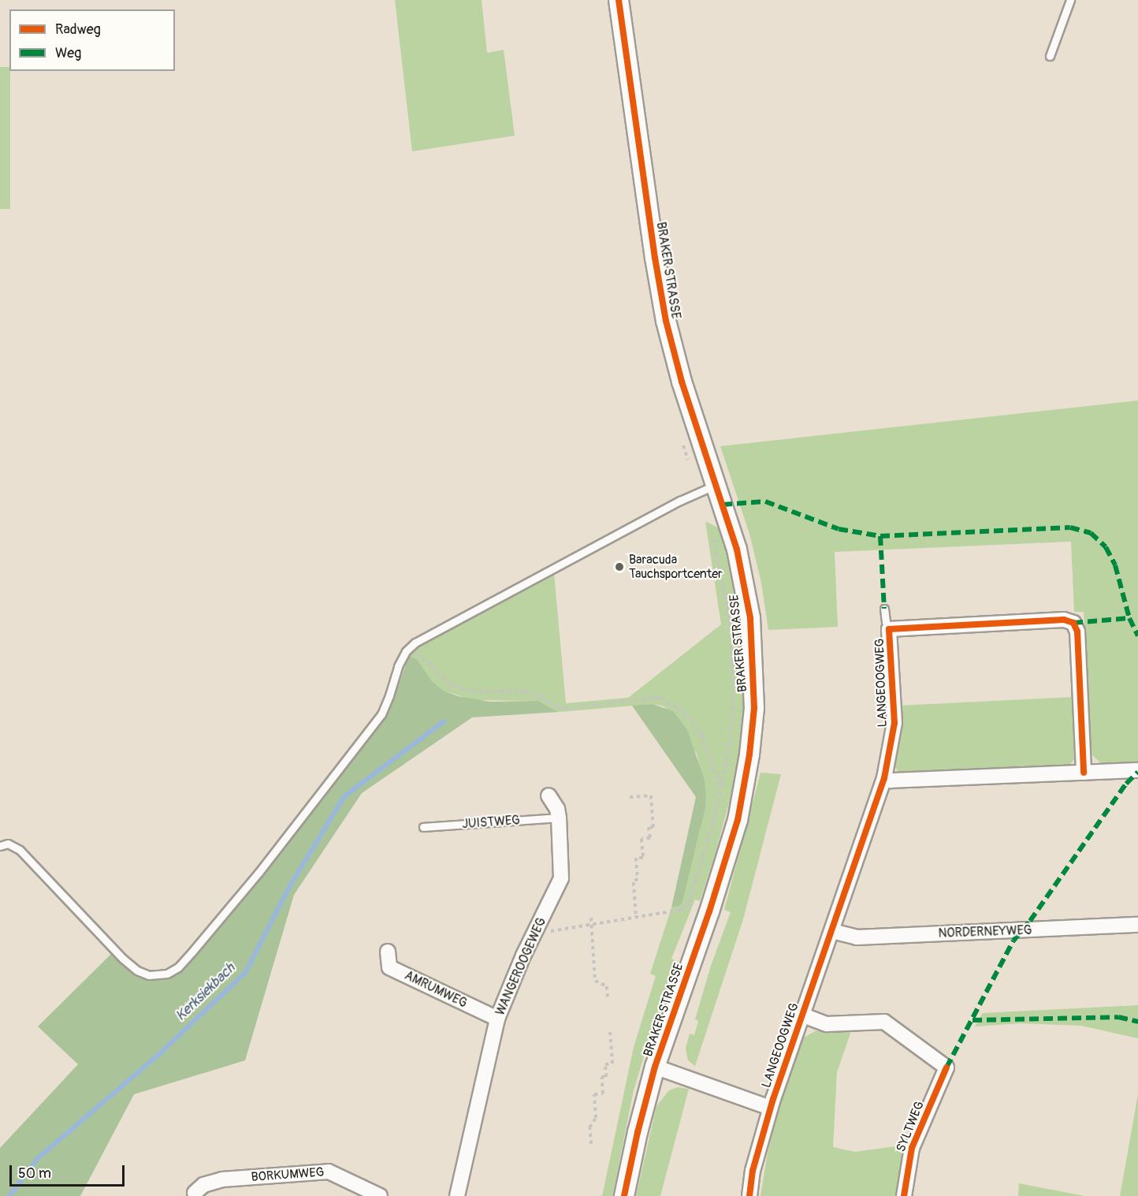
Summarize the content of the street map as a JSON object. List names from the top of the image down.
{
  "streets": {
    "main road": ["BRAKER STRASSE"],
    "street": [
      "LANGEOOGWEG",
      "NORDERNEYWEG",
      "WANGEROOGEWEG",
      "AMRUMWEG",
      "SYLTWEG",
      "BORKUMWEG"
    ],
    "lane": ["JUISTWEG"]
  },
  "crossings": [
    ["BRAKER STRASSE", "LANGEOOGWEG"],
    ["LANGEOOGWEG", "NORDERNEYWEG"],
    ["LANGEOOGWEG", "SYLTWEG"],
    ["JUISTWEG", "WANGEROOGEWEG"],
    ["WANGEROOGEWEG", "AMRUMWEG"]
  ],
  "water": ["Kerksiekbach"],
  "places": ["Baracuda Tauchsportcenter"],
  "legend": ["Radweg", "Weg"],
  "scale_bar": "50 m"
}
